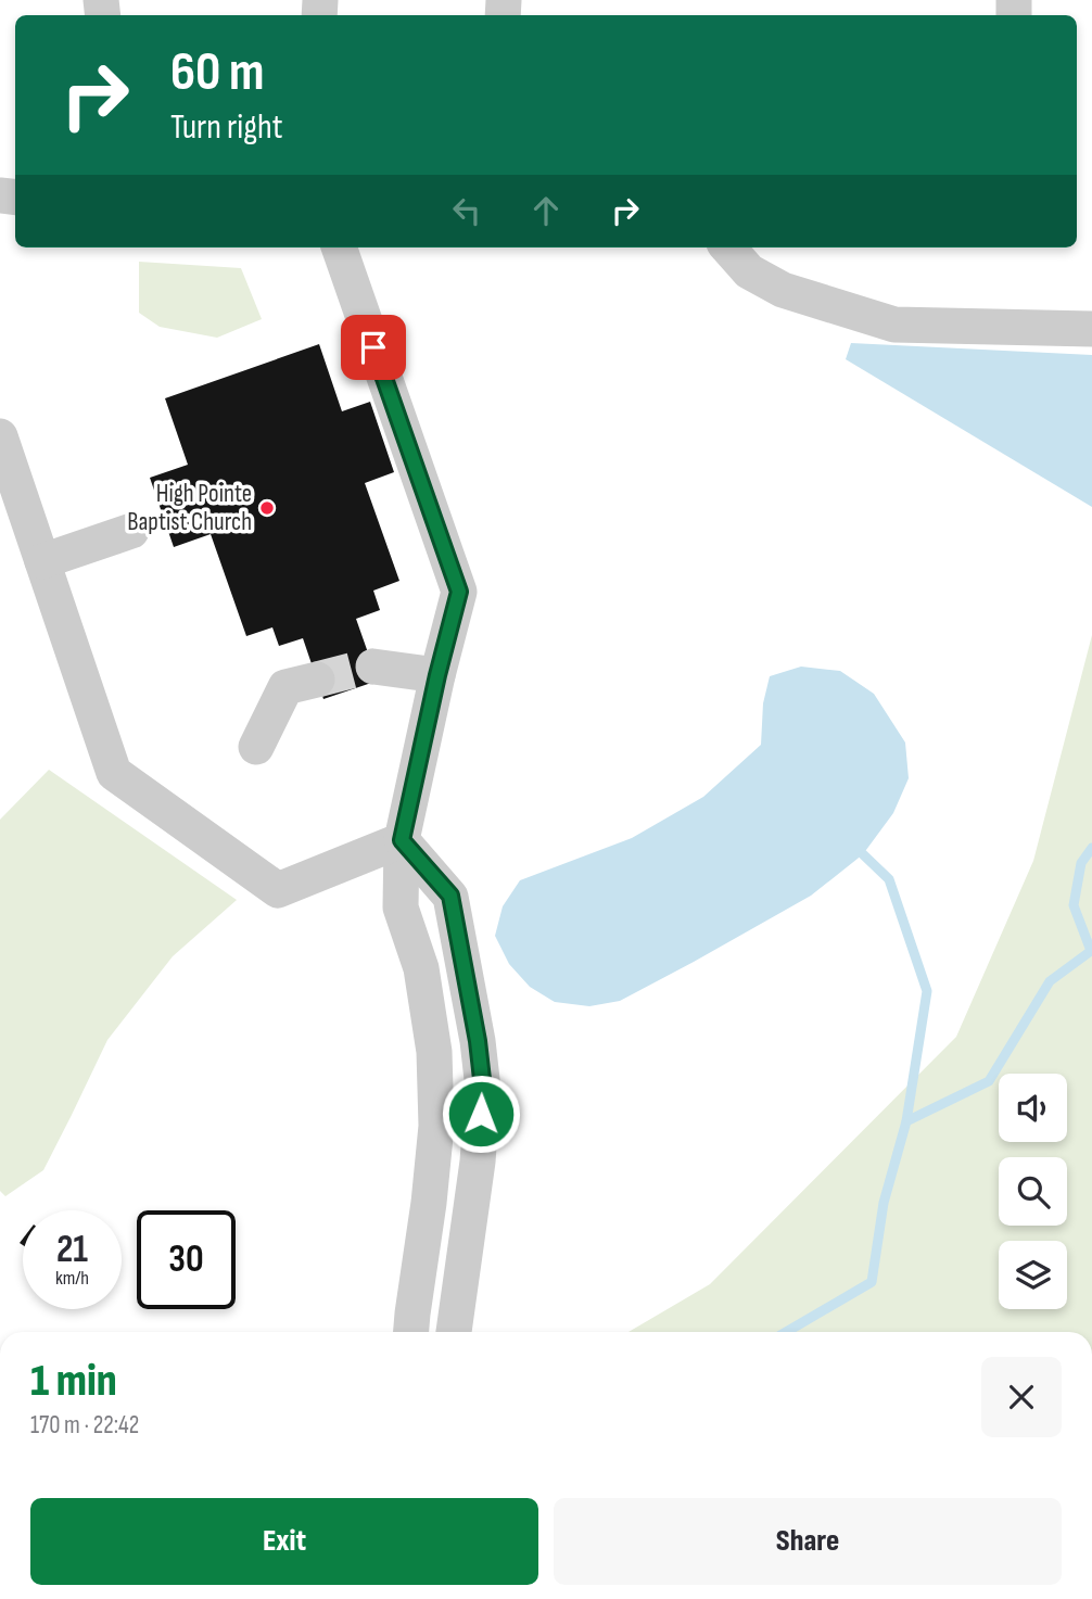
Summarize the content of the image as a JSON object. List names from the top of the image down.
{
  "places": ["High Pointe Baptist Church"],
  "page": {
    "turn": ["60 m", "Turn right"],
    "speed": "21 km/h",
    "limit": "30",
    "heading": ["1 min", "170 m · 22:42"],
    "buttons": ["Exit", "Share"]
  }
}
